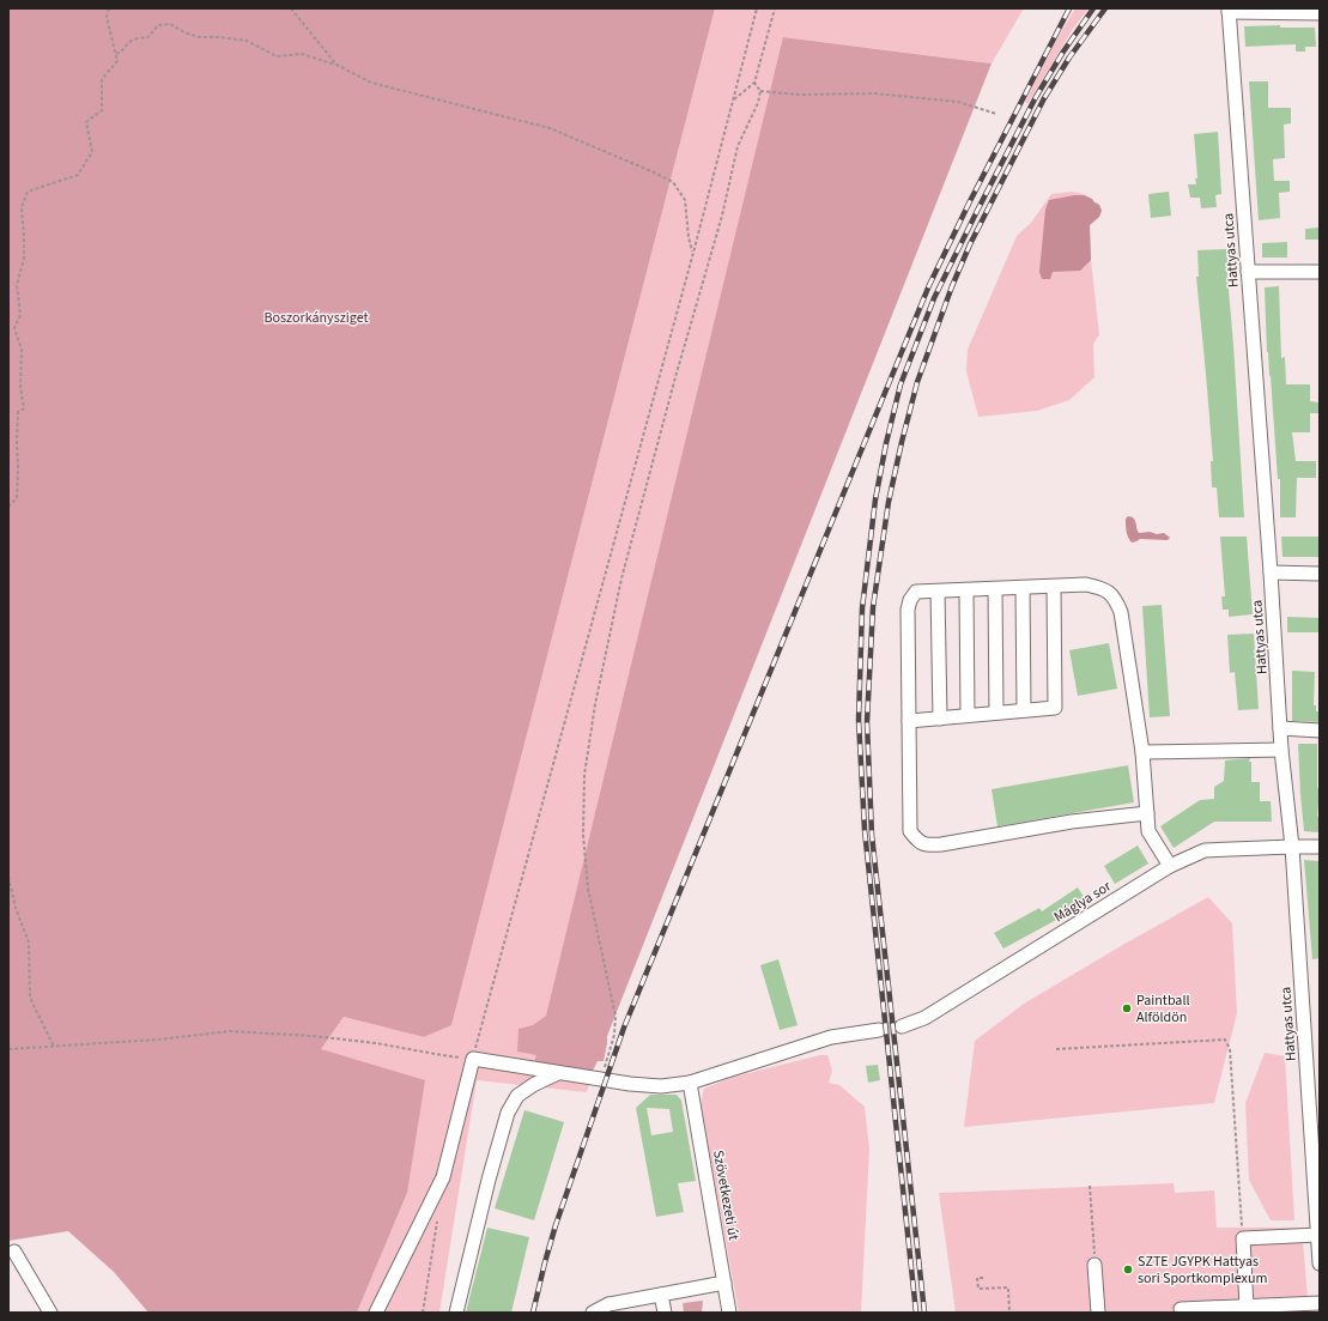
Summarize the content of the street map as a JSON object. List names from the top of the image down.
{
  "streets": {
    "street": ["Hattyas utca", "Máglya sor", "Szövetkezeti út"]
  },
  "crossings": [
    ["Hattyas utca", "Máglya sor"]
  ],
  "parks": ["Boszorkánysziget"],
  "places": ["Paintball Alföldön", "SZTE JGYPK Hattyas sori Sportkomplexum"]
}
